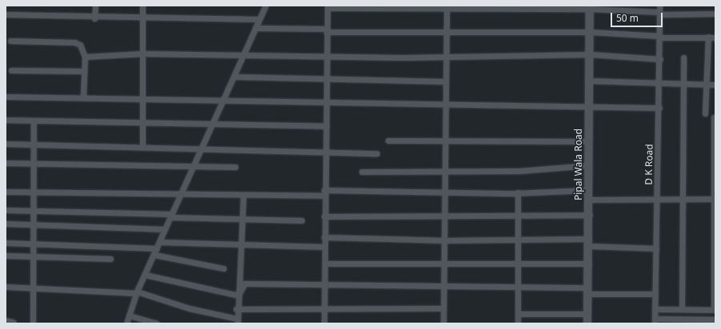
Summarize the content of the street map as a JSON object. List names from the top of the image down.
{
  "streets": {
    "street": ["Pipal Wala Road", "D K Road"]
  },
  "scale_bar": "50 m"
}
